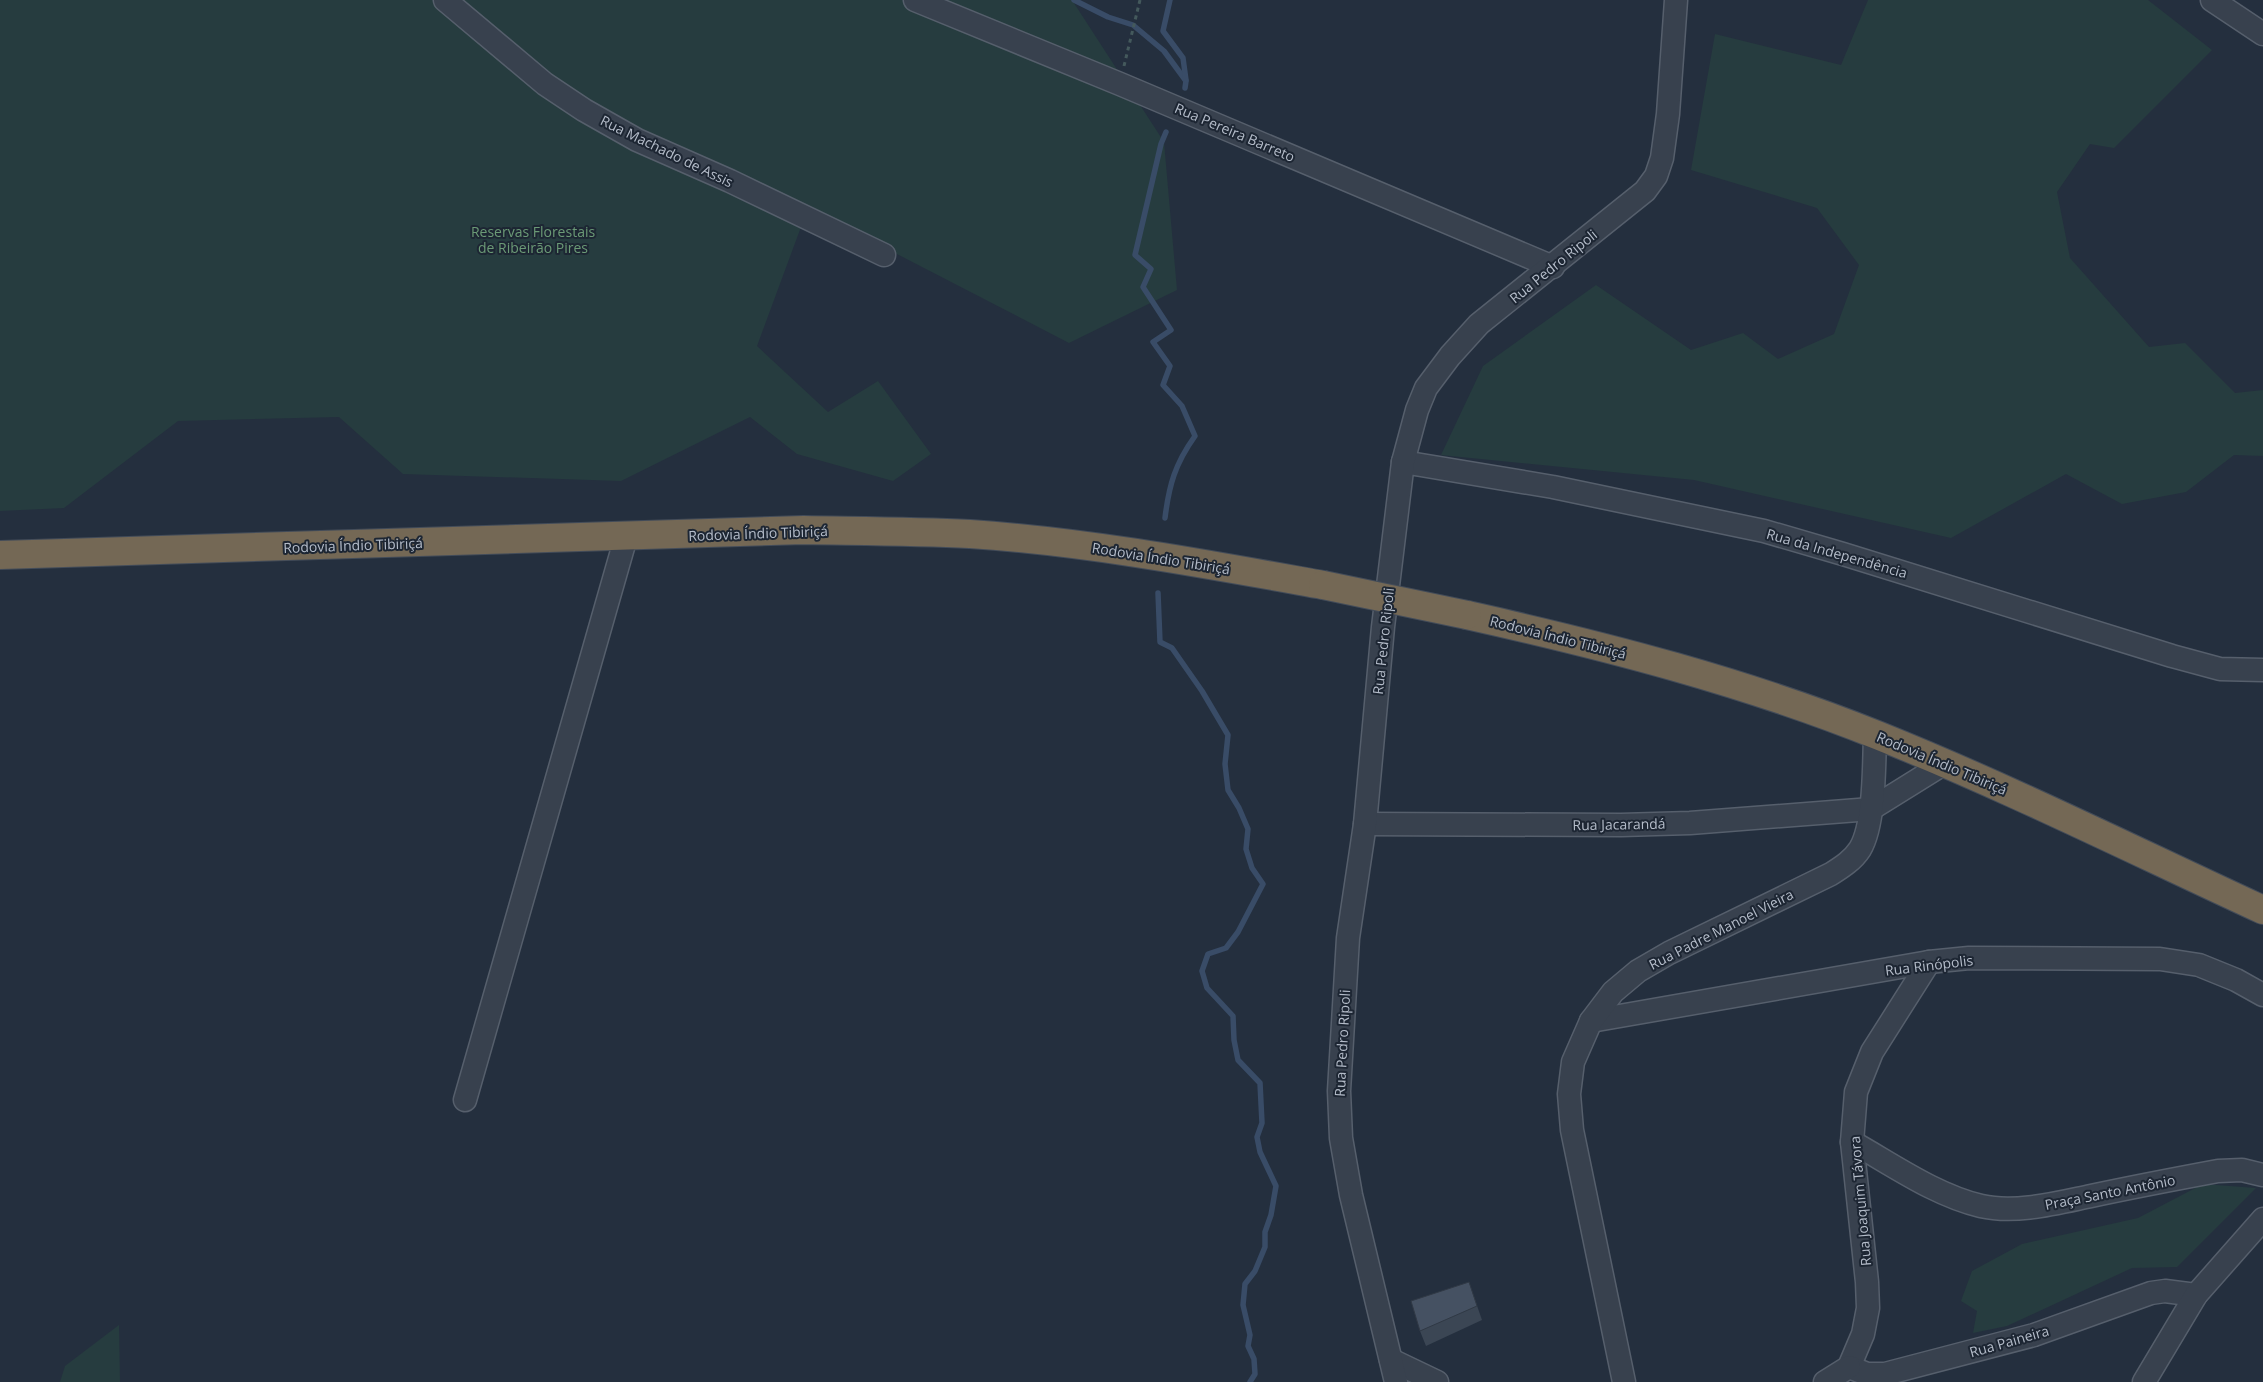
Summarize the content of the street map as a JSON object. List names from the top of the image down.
{
  "streets": {
    "highway": ["Rodovia Índio Tibiriçá"],
    "street": [
      "Rua Pereira Barreto",
      "Rua Machado de Assis",
      "Rua Pedro Ripoli",
      "Rua da Independência",
      "Rua Jacarandá",
      "Rua Padre Manoel Vieira",
      "Rua Rinópolis",
      "Praça Santo Antônio",
      "Rua Joaquim Távora",
      "Rua Paineira"
    ]
  },
  "crossings": [
    ["Rua Pereira Barreto", "Rua Pedro Ripoli"],
    ["Rua Pedro Ripoli", "Rua da Independência"],
    ["Rua Pedro Ripoli", "Rua Jacarandá"],
    ["Rodovia Índio Tibiriçá", "Rua Padre Manoel Vieira"],
    ["Rua Jacarandá", "Rua Padre Manoel Vieira"],
    ["Rua Padre Manoel Vieira", "Rua Rinópolis"],
    ["Rua Rinópolis", "Rua Joaquim Távora"],
    ["Praça Santo Antônio", "Rua Joaquim Távora"],
    ["Rua Joaquim Távora", "Rua Paineira"]
  ],
  "parks": ["Reservas Florestais de Ribeirão Pires"]
}
